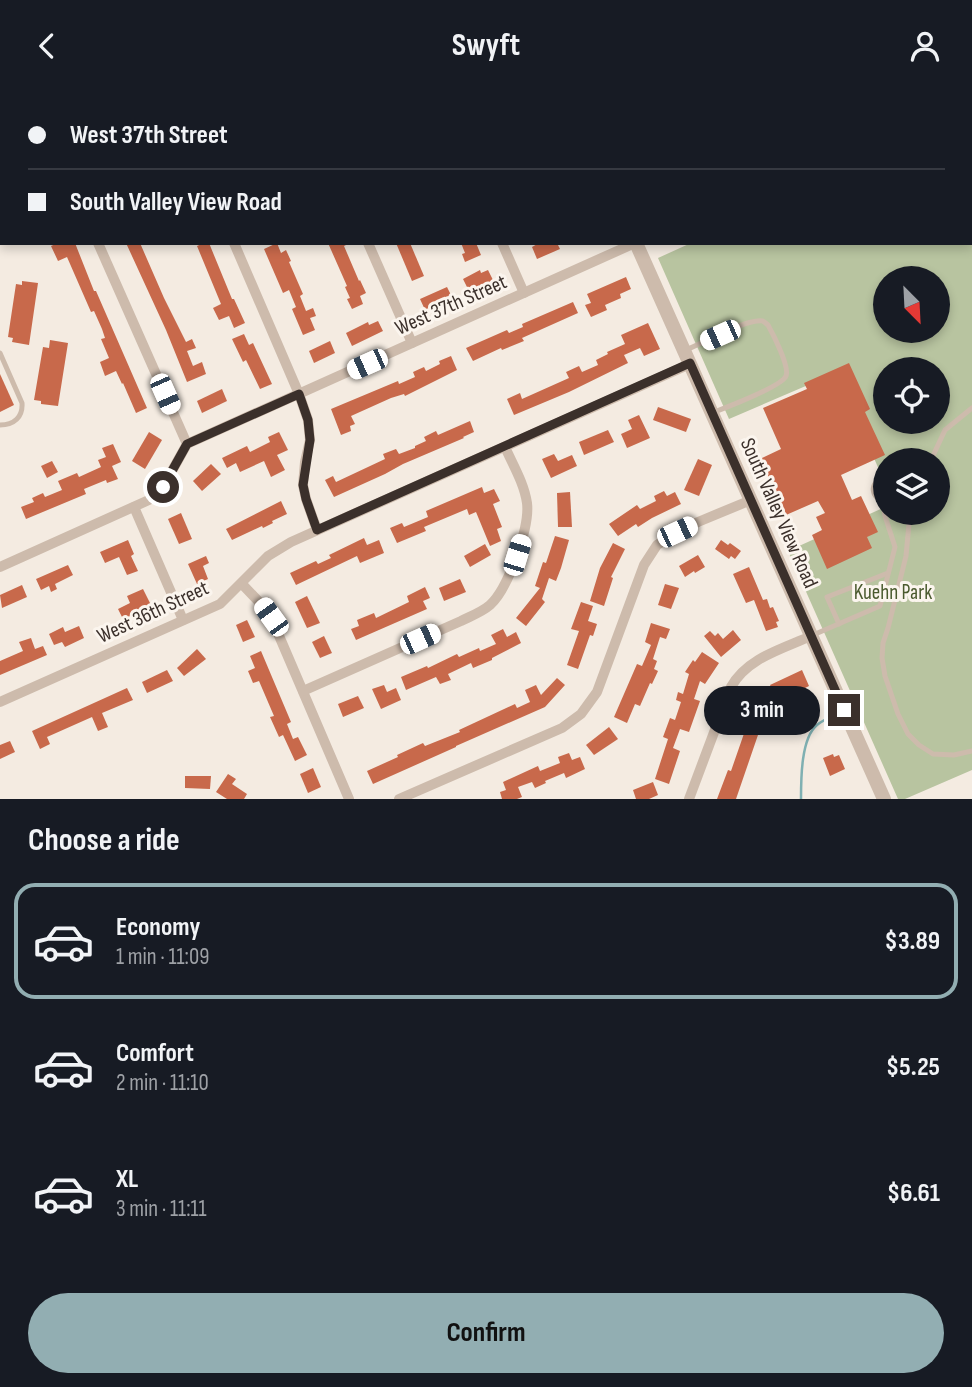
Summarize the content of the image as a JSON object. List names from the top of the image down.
{
  "streets": {
    "street": ["West 37th Street", "South Valley View Road", "West 36th Street"]
  },
  "crossings": [
    ["South Valley View Road", "West 36th Street"]
  ],
  "parks": ["Kuehn Park"],
  "north": "bottom right",
  "page": {
    "header": "Swyft",
    "banner": ["West 37th Street", "South Valley View Road"],
    "bubble": "3 min",
    "heading": "Choose a ride",
    "list": [
      {
        "name": "Economy",
        "note": "1 min · 11:09",
        "value": "$3.89"
      },
      {
        "name": "Comfort",
        "note": "2 min · 11:10",
        "value": "$5.25"
      },
      {
        "name": "XL",
        "note": "3 min · 11:11",
        "value": "$6.61"
      }
    ],
    "buttons": "Confirm"
  }
}
